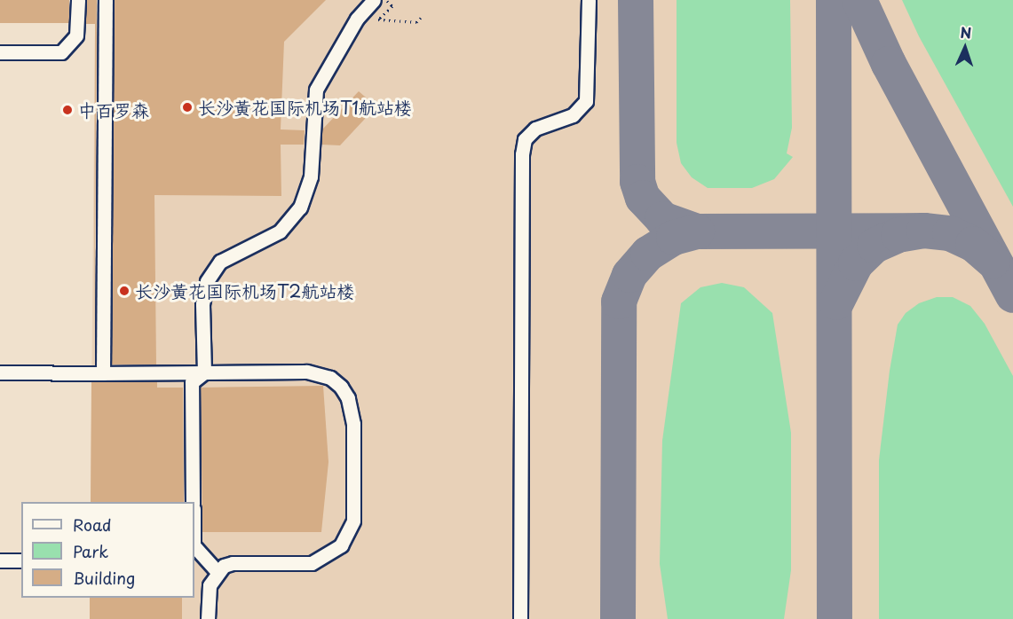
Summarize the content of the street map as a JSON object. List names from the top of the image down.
{
  "places": ["长沙黄花国际机场T1航站楼", "中百罗森", "长沙黄花国际机场T2航站楼"],
  "legend": ["Road", "Park", "Building"],
  "north": "top"
}
